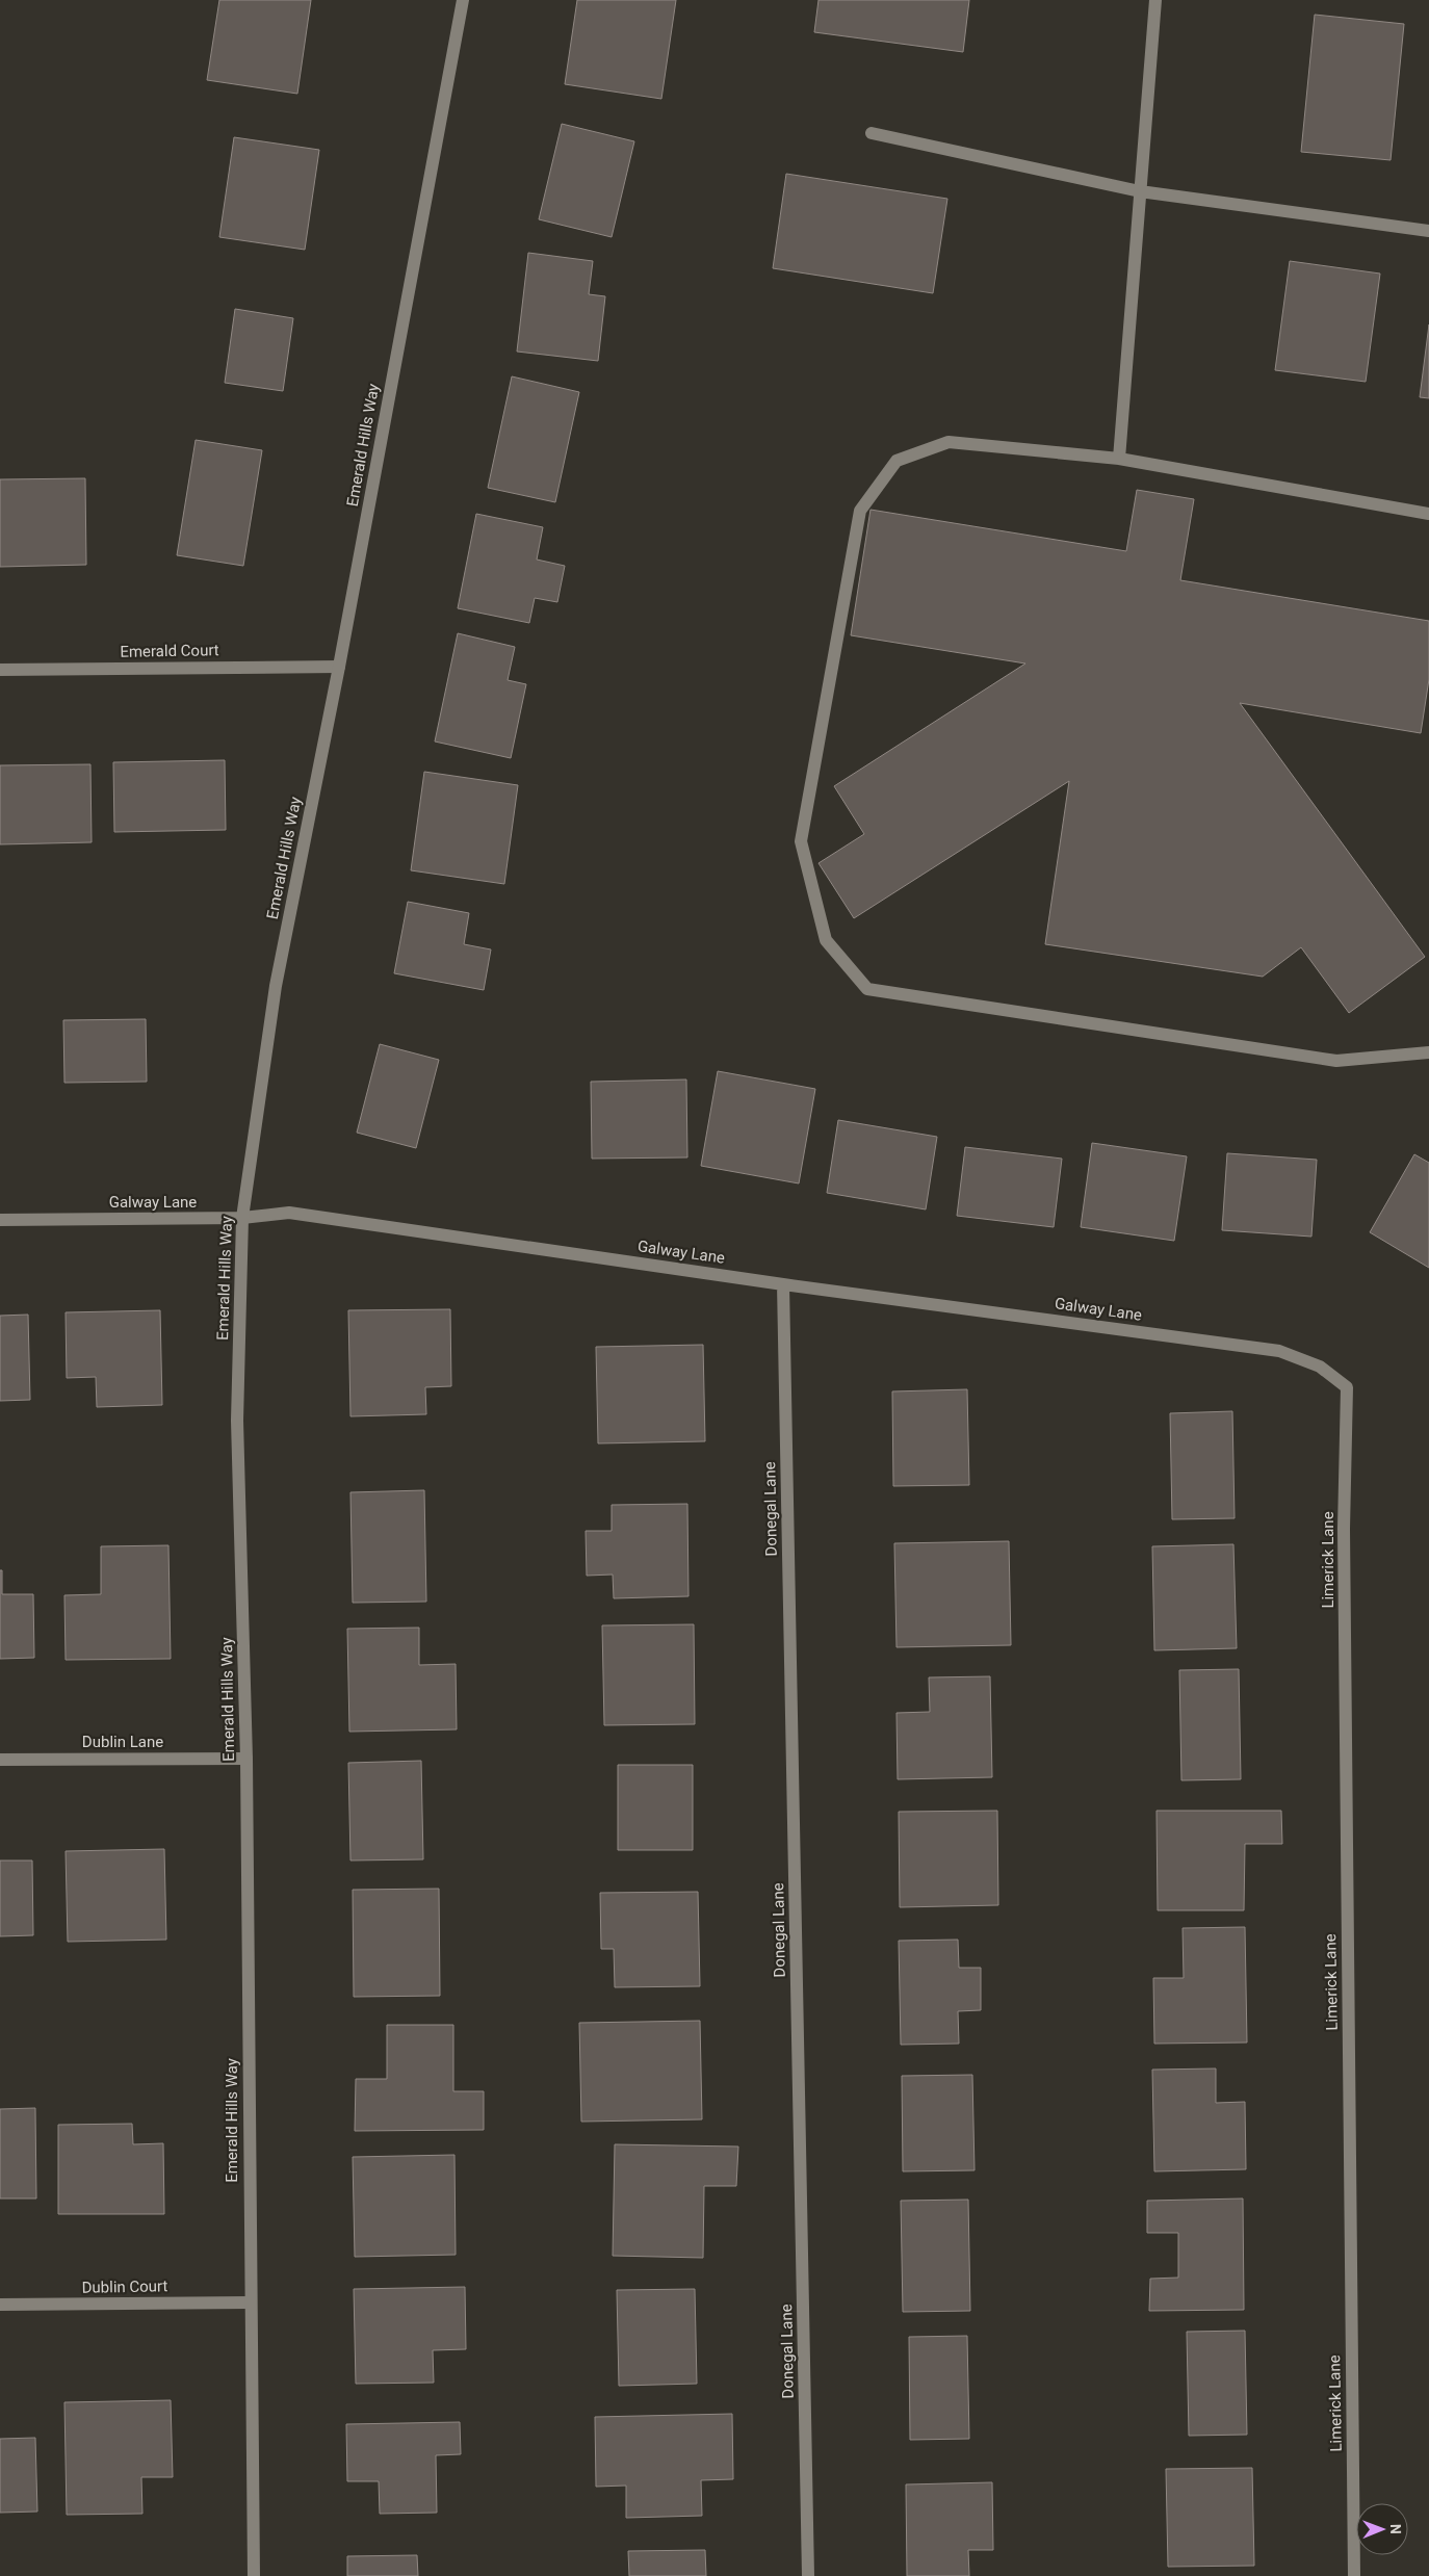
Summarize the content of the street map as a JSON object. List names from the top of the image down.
{
  "streets": {
    "street": [
      "Emerald Hills Way",
      "Emerald Court",
      "Galway Lane",
      "Donegal Lane",
      "Limerick Lane",
      "Dublin Lane",
      "Dublin Court"
    ]
  },
  "crossings": [
    ["Emerald Hills Way", "Emerald Court"],
    ["Emerald Hills Way", "Galway Lane"],
    ["Emerald Hills Way", "Dublin Lane"],
    ["Emerald Hills Way", "Dublin Court"],
    ["Galway Lane", "Donegal Lane"],
    ["Galway Lane", "Limerick Lane"]
  ],
  "north": "right"
}
